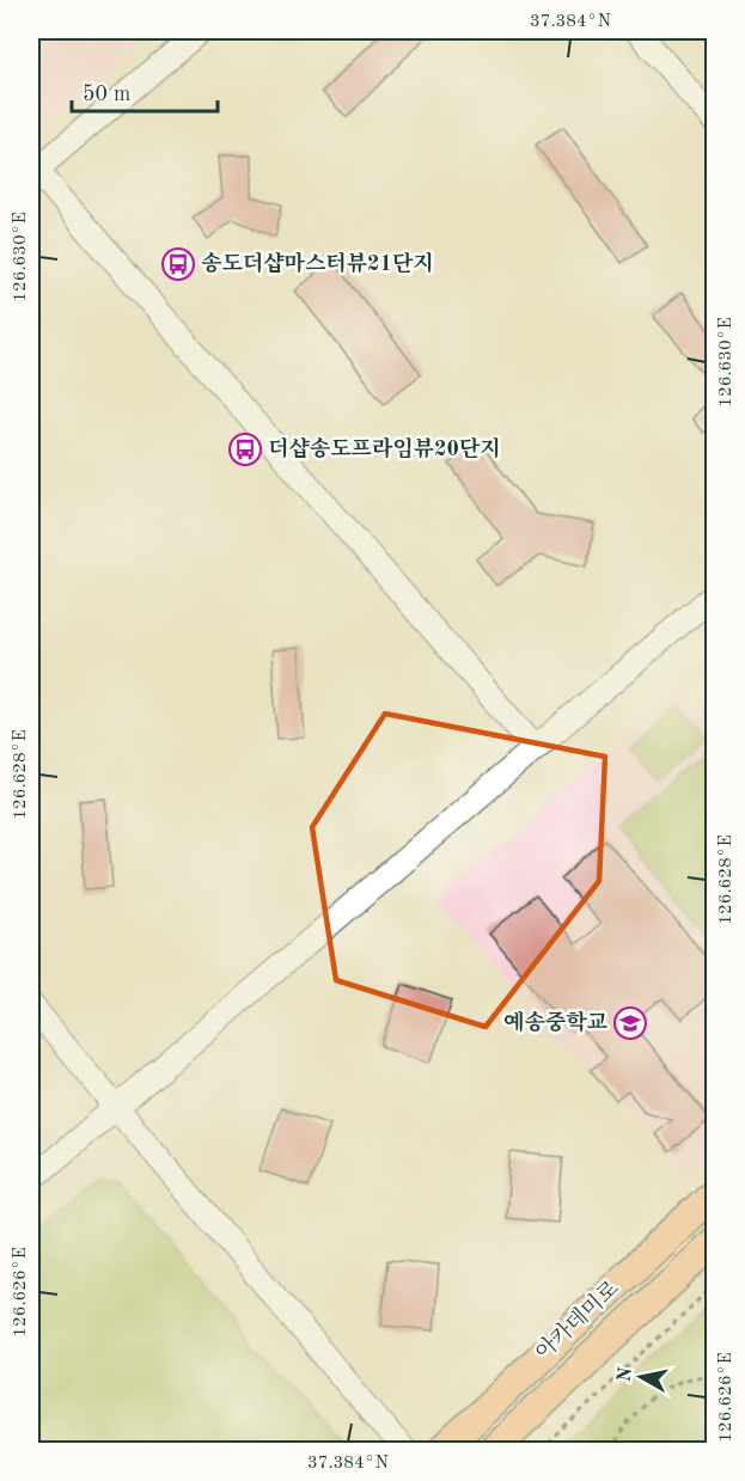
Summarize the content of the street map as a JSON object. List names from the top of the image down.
{
  "streets": {
    "main road": ["아카데미로"]
  },
  "places": {
    "bus stop": ["송도더샵마스터뷰21단지", "더샵송도프라임뷰20단지"],
    "school or university": ["예송중학교"]
  },
  "scale_bar": "50 m",
  "north": "left",
  "coordinates": [
    "37.384°N",
    "126.630°E",
    "126.628°E",
    "126.626°E"
  ]
}
